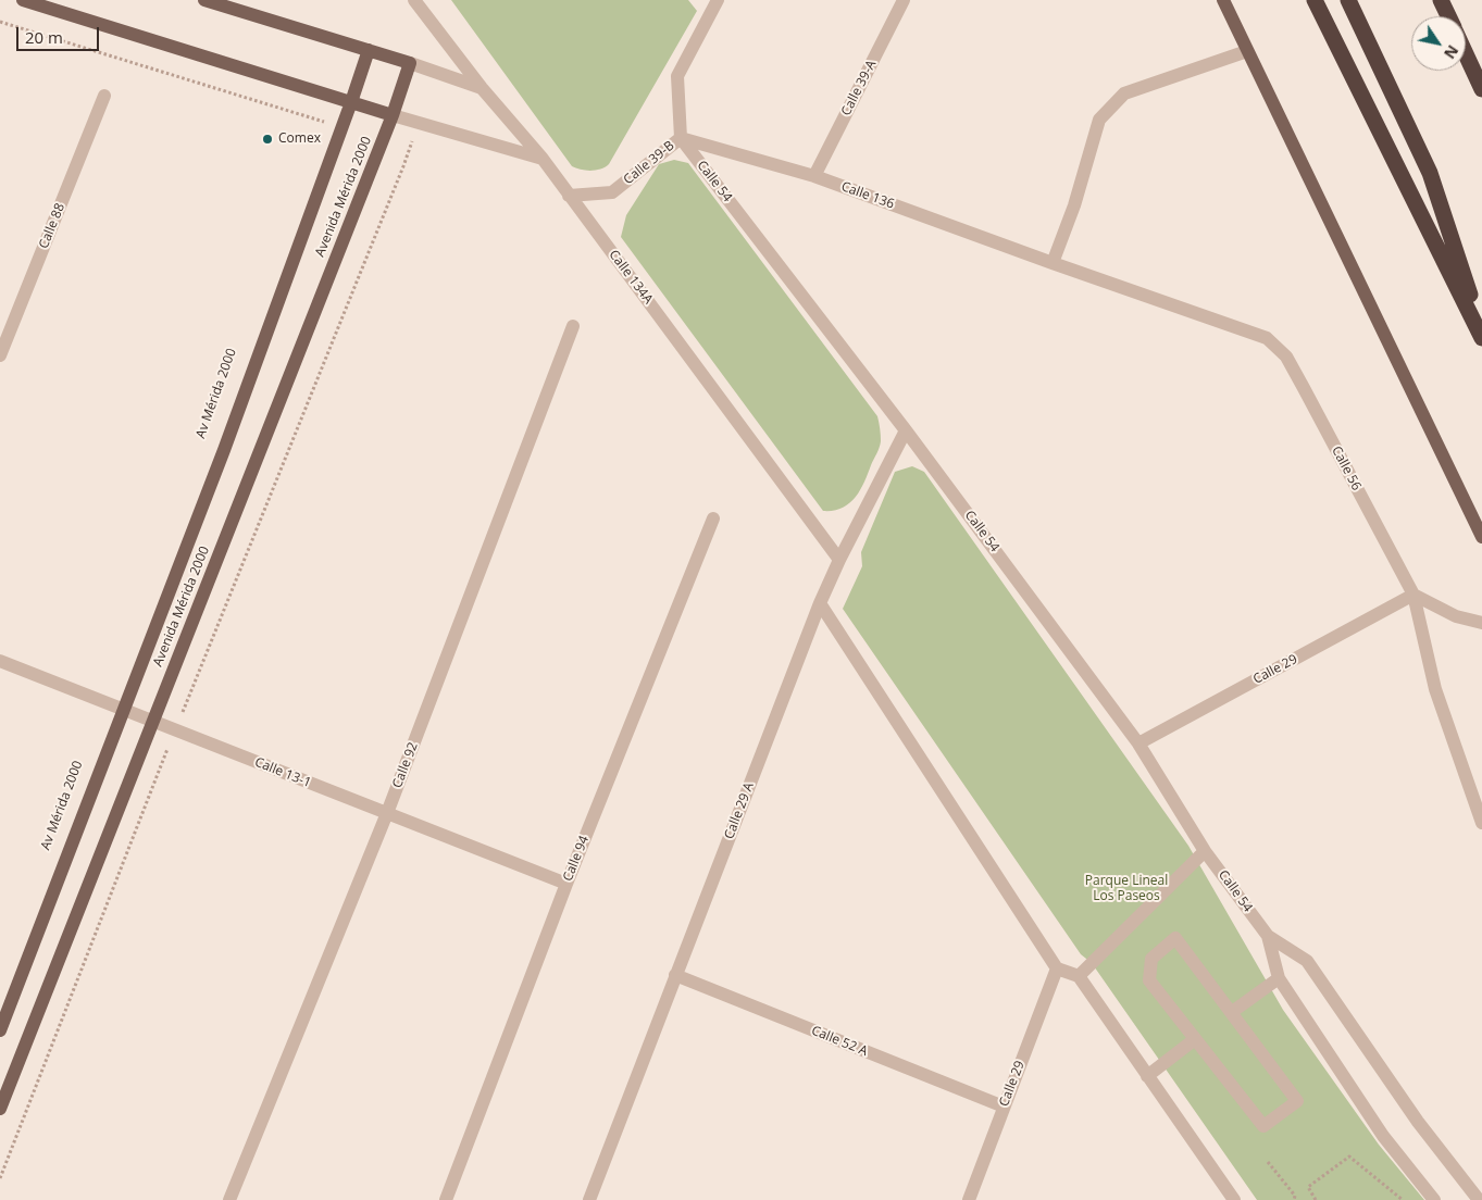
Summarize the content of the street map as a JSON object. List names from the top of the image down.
{
  "streets": {
    "main road": ["Avenida Mérida 2000"],
    "street": [
      "Calle 39-A",
      "Calle 39-B",
      "Calle 54",
      "Calle 136",
      "Calle 88",
      "Calle 134A",
      "Calle 56",
      "Calle 29",
      "Calle 92",
      "Calle 13-1",
      "Calle 29 A",
      "Calle 94",
      "Calle 52 A"
    ]
  },
  "crossings": [
    ["Calle 39-A", "Calle 136"],
    ["Calle 39-B", "Calle 54"],
    ["Calle 39-B", "Calle 136"],
    ["Calle 39-B", "Calle 134A"],
    ["Calle 54", "Calle 136"],
    ["Calle 54", "Calle 29"],
    ["Calle 54", "Calle 29 A"],
    ["Calle 136", "Calle 56"],
    ["Avenida Mérida 2000", "Calle 13-1"],
    ["Calle 134A", "Calle 29 A"],
    ["Calle 56", "Calle 29"],
    ["Calle 29", "Calle 52 A"],
    ["Calle 92", "Calle 13-1"],
    ["Calle 13-1", "Calle 94"],
    ["Calle 29 A", "Calle 52 A"]
  ],
  "parks": ["Parque Lineal Los Paseos"],
  "places": ["Comex"],
  "scale_bar": "20 m",
  "north": "bottom right"
}
